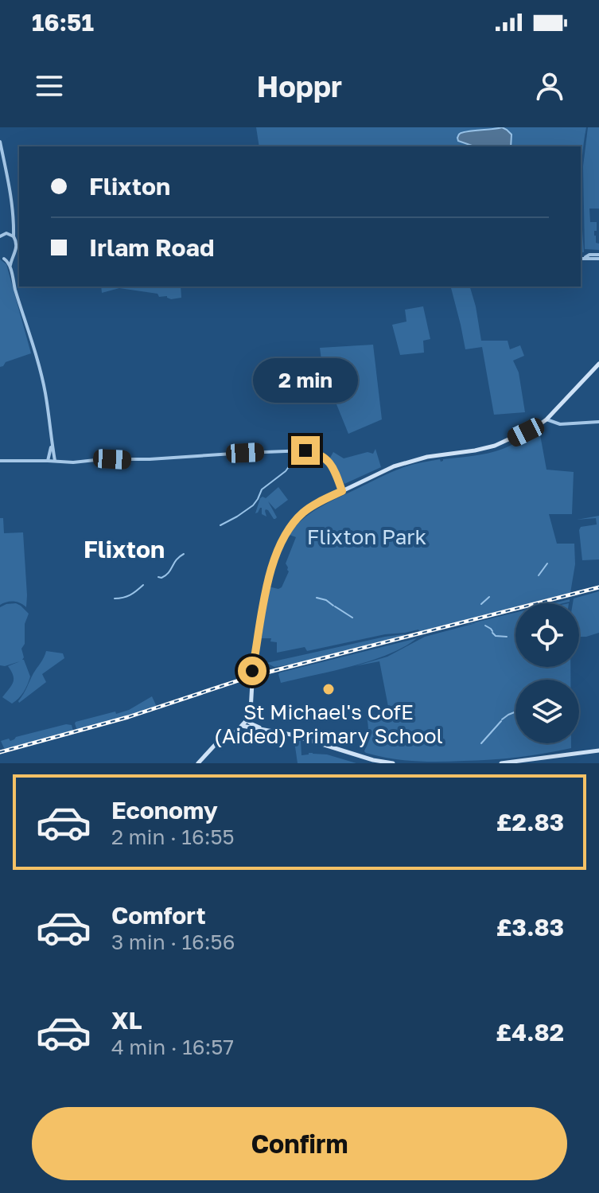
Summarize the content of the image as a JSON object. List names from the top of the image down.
{
  "districts": ["Flixton"],
  "parks": ["Flixton Park"],
  "places": ["St Michael's CofE (Aided) Primary School"],
  "page": {
    "status": "16:51",
    "header": "Hoppr",
    "banner": ["Flixton", "Irlam Road"],
    "bubble": "2 min",
    "list": [
      {
        "name": "Economy",
        "note": "2 min · 16:55",
        "value": "£2.83"
      },
      {
        "name": "Comfort",
        "note": "3 min · 16:56",
        "value": "£3.83"
      },
      {
        "name": "XL",
        "note": "4 min · 16:57",
        "value": "£4.82"
      }
    ],
    "buttons": "Confirm"
  }
}
